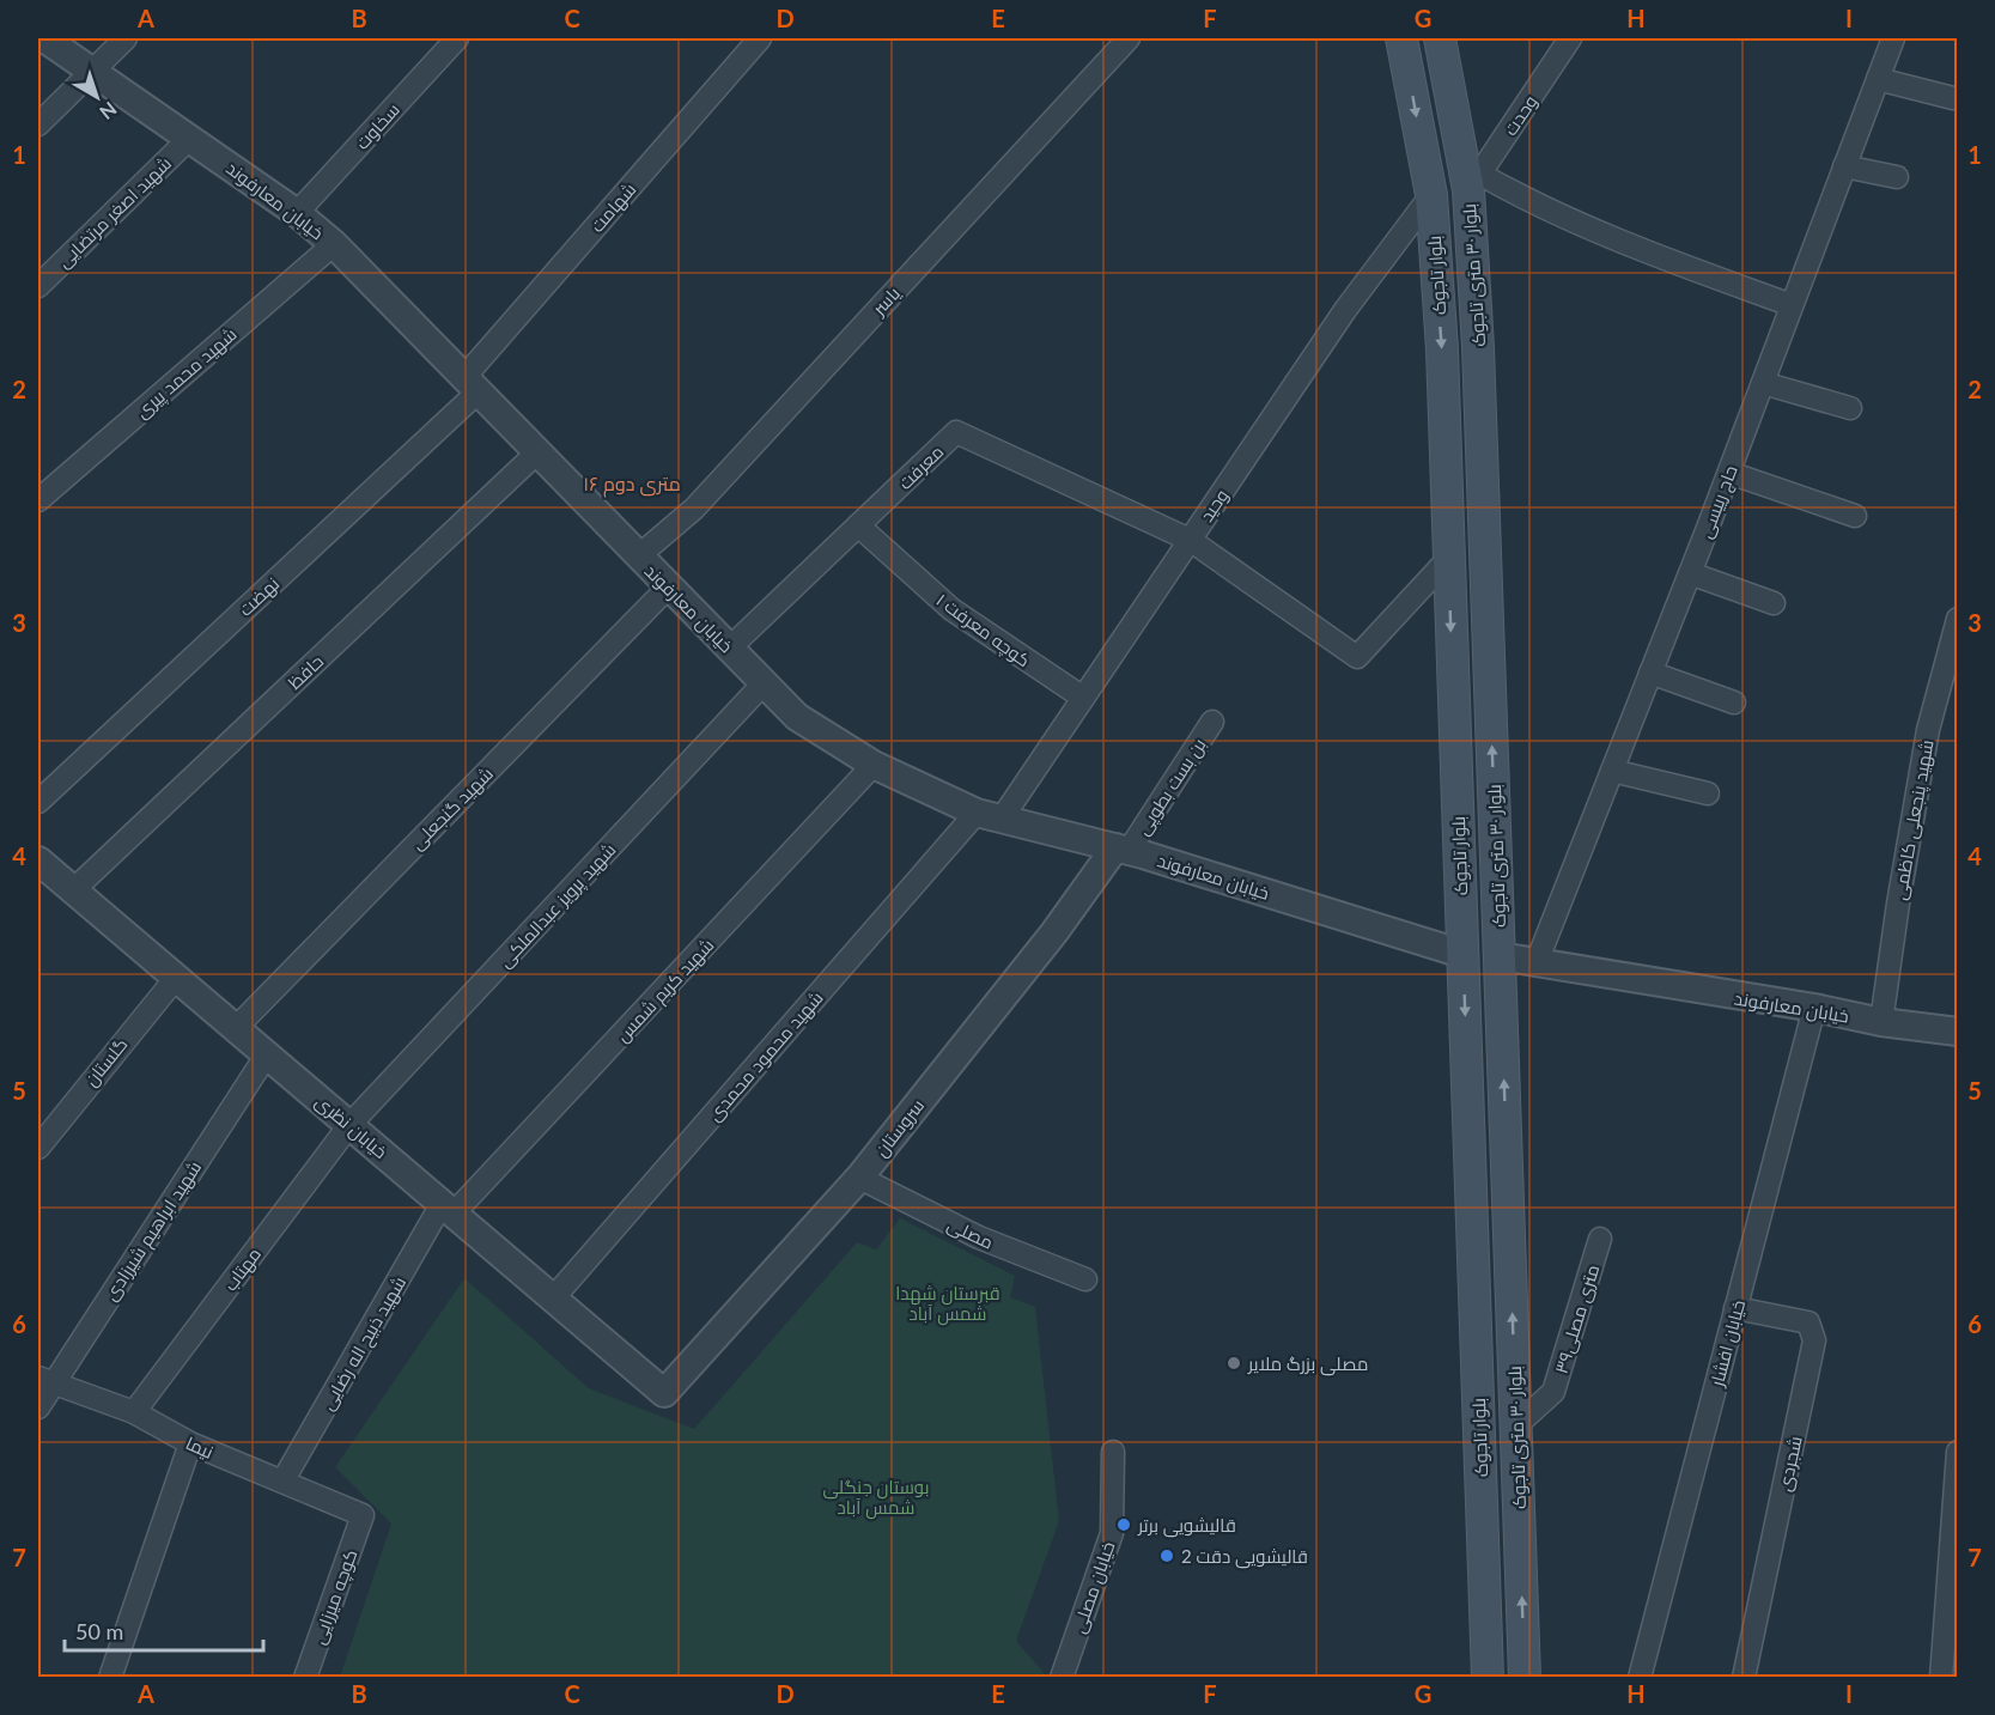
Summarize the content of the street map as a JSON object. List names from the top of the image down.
{
  "streets": {
    "main road": ["بلوار تاجوک", "بلوار ۳۰ متری تاجوک"],
    "street": [
      "وحدت",
      "سخاوت",
      "خیابان معارفوند",
      "شهامت",
      "شهید اصغر مرتضایی",
      "یاسر",
      "شهید محمد پیری",
      "معرفت",
      "حاج رییسی",
      "وحید",
      "نهضت",
      "کوچه معرفت ۱",
      "حافظ",
      "بن بست بطوپی",
      "شهید گنجعلی",
      "شهید پنجعلی کاظمی",
      "شهید پرویز عبدالملکی",
      "شهید کریم شمس",
      "شهید محمود محمدی",
      "گلستان",
      "خیابان نظری",
      "سروستان",
      "شهید ابراهیم شیرزادی",
      "مصلی",
      "مهتاب",
      "۳۹متری مصلی",
      "شهید ذبیح اله رضایی",
      "خیابان افشار",
      "نیما",
      "شجردی",
      "خیابان مصلی",
      "کوچه میرزایی"
    ]
  },
  "crossings": [
    ["وحدت", "بلوار ۳۰ متری تاجوک"],
    ["سخاوت", "خیابان معارفوند"],
    ["خیابان معارفوند", "شهامت"],
    ["خیابان معارفوند", "شهید اصغر مرتضایی"],
    ["خیابان معارفوند", "بلوار تاجوک"],
    ["خیابان معارفوند", "بلوار ۳۰ متری تاجوک"],
    ["خیابان معارفوند", "یاسر"],
    ["خیابان معارفوند", "شهید محمد پیری"],
    ["خیابان معارفوند", "معرفت"],
    ["خیابان معارفوند", "حاج رییسی"],
    ["خیابان معارفوند", "وحید"],
    ["خیابان معارفوند", "نهضت"],
    ["خیابان معارفوند", "حافظ"],
    ["خیابان معارفوند", "بن بست بطوپی"],
    ["خیابان معارفوند", "شهید گنجعلی"],
    ["خیابان معارفوند", "شهید پنجعلی کاظمی"],
    ["خیابان معارفوند", "شهید پرویز عبدالملکی"],
    ["خیابان معارفوند", "شهید کریم شمس"],
    ["خیابان معارفوند", "شهید محمود محمدی"],
    ["خیابان معارفوند", "سروستان"],
    ["خیابان معارفوند", "خیابان افشار"],
    ["شهامت", "نهضت"],
    ["بلوار تاجوک", "وحید"],
    ["بلوار ۳۰ متری تاجوک", "۳۹متری مصلی"],
    ["معرفت", "وحید"],
    ["معرفت", "کوچه معرفت ۱"],
    ["وحید", "کوچه معرفت ۱"],
    ["وحید", "شهید محمود محمدی"],
    ["حافظ", "خیابان نظری"],
    ["بن بست بطوپی", "سروستان"],
    ["شهید گنجعلی", "خیابان نظری"],
    ["شهید پرویز عبدالملکی", "خیابان نظری"],
    ["شهید پرویز عبدالملکی", "مهتاب"],
    ["شهید کریم شمس", "خیابان نظری"],
    ["شهید کریم شمس", "شهید ذبیح اله رضایی"],
    ["شهید محمود محمدی", "خیابان نظری"],
    ["گلستان", "خیابان نظری"],
    ["خیابان نظری", "سروستان"],
    ["خیابان نظری", "شهید ابراهیم شیرزادی"],
    ["خیابان نظری", "مهتاب"],
    ["خیابان نظری", "شهید ذبیح اله رضایی"],
    ["سروستان", "مصلی"],
    ["شهید ابراهیم شیرزادی", "نیما"],
    ["مهتاب", "نیما"],
    ["شهید ذبیح اله رضایی", "نیما"],
    ["خیابان افشار", "شجردی"],
    ["نیما", "کوچه میرزایی"]
  ],
  "one_way": ["بلوار تاجوک", "بلوار ۳۰ متری تاجوک"],
  "districts": ["۱۶ متری دوم"],
  "parks": ["قبرستان شهدا شمس آباد", "بوستان جنگلی شمس آباد"],
  "places": ["مصلی بزرگ ملایر", "قالیشویی برتر", "قالیشویی دقت 2"],
  "scale_bar": "50 m",
  "north": "bottom right",
  "grid": {
    "columns": [
      "A",
      "B",
      "C",
      "D",
      "E",
      "F",
      "G",
      "H",
      "I"
    ],
    "rows": [
      "1",
      "2",
      "3",
      "4",
      "5",
      "6",
      "7"
    ]
  }
}
